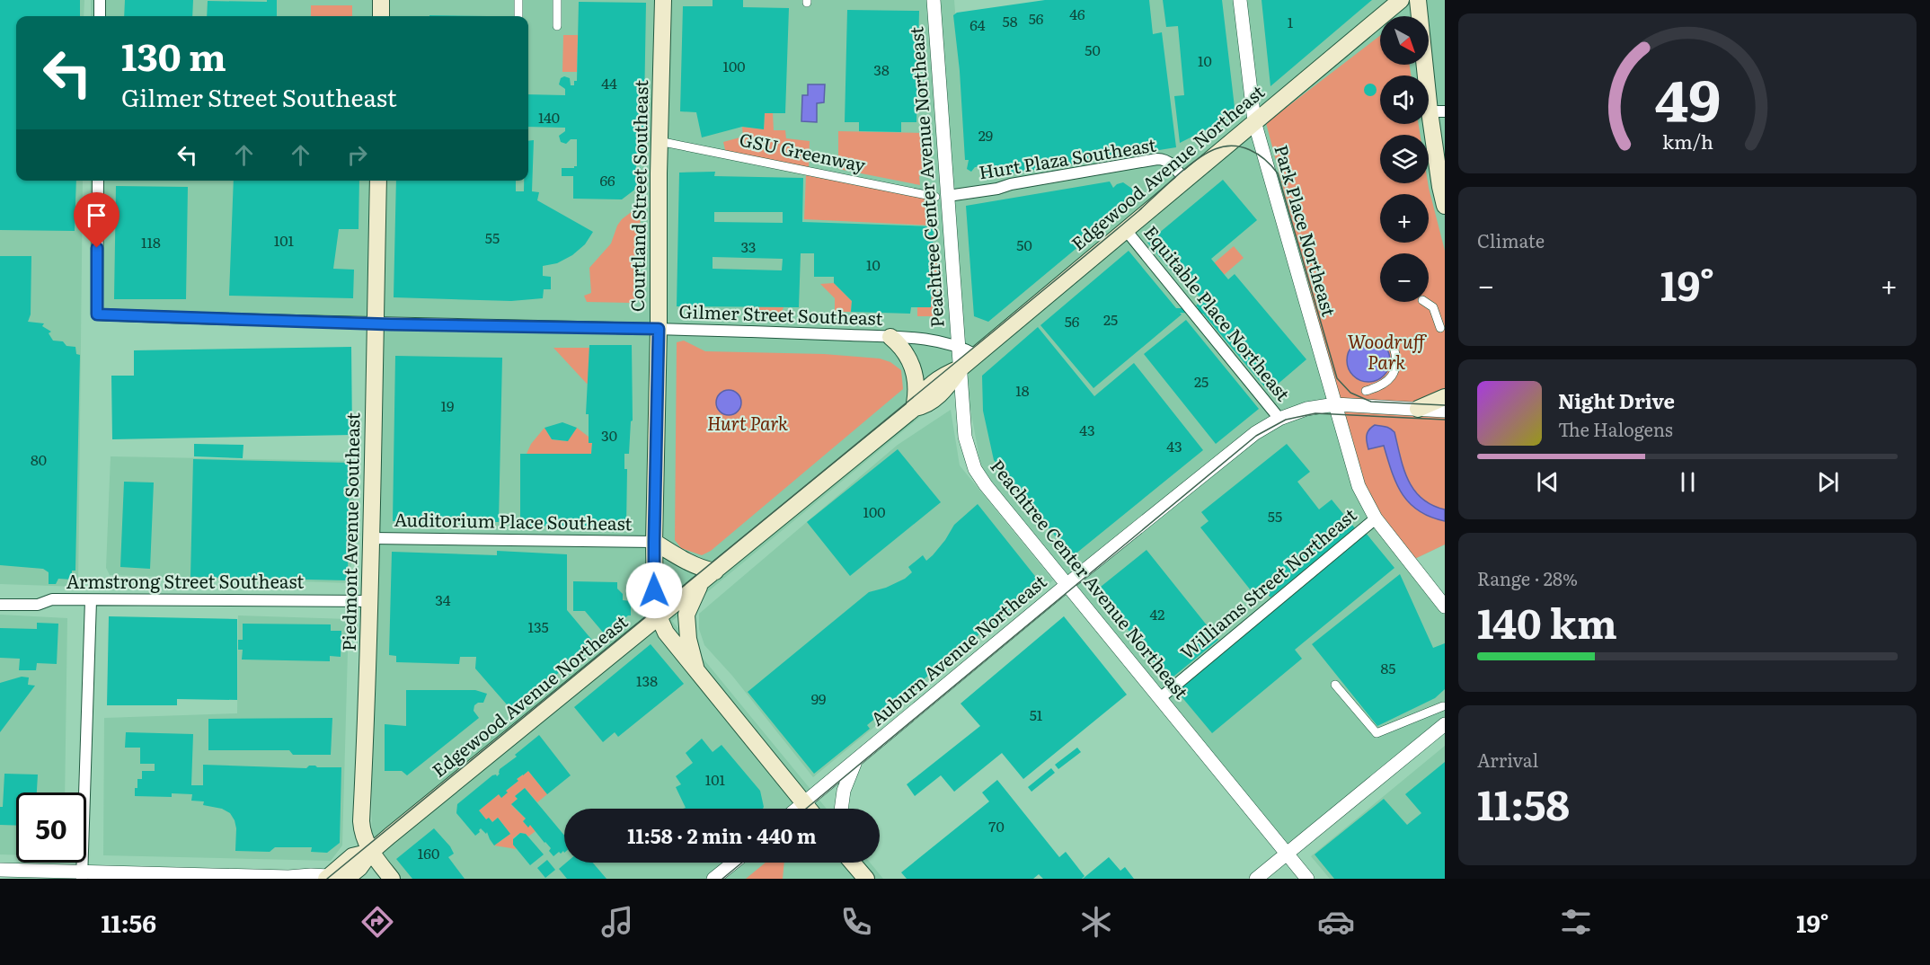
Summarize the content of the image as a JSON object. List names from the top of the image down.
{
  "streets": {
    "main road": ["Edgewood Avenue Northeast", "Courtland Street Southeast", "Piedmont Avenue Southeast"],
    "street": [
      "GSU Greenway",
      "Hurt Plaza Southeast",
      "Peachtree Center Avenue Northeast",
      "Park Place Northeast",
      "Equitable Place Northeast",
      "Gilmer Street Southeast",
      "Auditorium Place Southeast",
      "Armstrong Street Southeast",
      "Williams Street Northeast",
      "Auburn Avenue Northeast"
    ]
  },
  "crossings": [
    ["GSU Greenway", "Hurt Plaza Southeast"],
    ["GSU Greenway", "Peachtree Center Avenue Northeast"],
    ["Hurt Plaza Southeast", "Edgewood Avenue Northeast"],
    ["Hurt Plaza Southeast", "Peachtree Center Avenue Northeast"],
    ["Edgewood Avenue Northeast", "Peachtree Center Avenue Northeast"],
    ["Edgewood Avenue Northeast", "Courtland Street Southeast"],
    ["Edgewood Avenue Northeast", "Park Place Northeast"],
    ["Edgewood Avenue Northeast", "Equitable Place Northeast"],
    ["Edgewood Avenue Northeast", "Gilmer Street Southeast"],
    ["Edgewood Avenue Northeast", "Piedmont Avenue Southeast"],
    ["Peachtree Center Avenue Northeast", "Gilmer Street Southeast"],
    ["Peachtree Center Avenue Northeast", "Williams Street Northeast"],
    ["Peachtree Center Avenue Northeast", "Auburn Avenue Northeast"],
    ["Courtland Street Southeast", "Gilmer Street Southeast"],
    ["Courtland Street Southeast", "Auditorium Place Southeast"],
    ["Park Place Northeast", "Williams Street Northeast"],
    ["Park Place Northeast", "Auburn Avenue Northeast"],
    ["Equitable Place Northeast", "Auburn Avenue Northeast"],
    ["Gilmer Street Southeast", "Piedmont Avenue Southeast"],
    ["Auditorium Place Southeast", "Piedmont Avenue Southeast"],
    ["Piedmont Avenue Southeast", "Armstrong Street Southeast"]
  ],
  "parks": ["Woodruff Park", "Hurt Park"],
  "house_numbers": [
    "46",
    "56",
    "58",
    "1",
    "64",
    "50",
    "10",
    "100",
    "38",
    "44",
    "140",
    "29",
    "66",
    "55",
    "101",
    "118",
    "50",
    "33",
    "10",
    "25",
    "56",
    "25",
    "18",
    "19",
    "43",
    "30",
    "43",
    "80",
    "100",
    "55",
    "34",
    "42",
    "135",
    "85",
    "138",
    "99",
    "51",
    "101",
    "70",
    "160"
  ],
  "north": "bottom right",
  "page": {
    "map_buttons": ["+", "−"],
    "turn": ["130 m", "Gilmer Street Southeast"],
    "tile": [
      "Climate",
      ["Range · 28%", "140 km"],
      ["Arrival", "11:58"]
    ],
    "heat": ["−", "19°", "+"],
    "song": ["Night Drive", "The Halogens"],
    "limit": "50",
    "trip": "11:58 · 2 min · 440 m",
    "tabs": ["11:56", "19°"],
    "gauge": ["49", "km/h"]
  }
}
